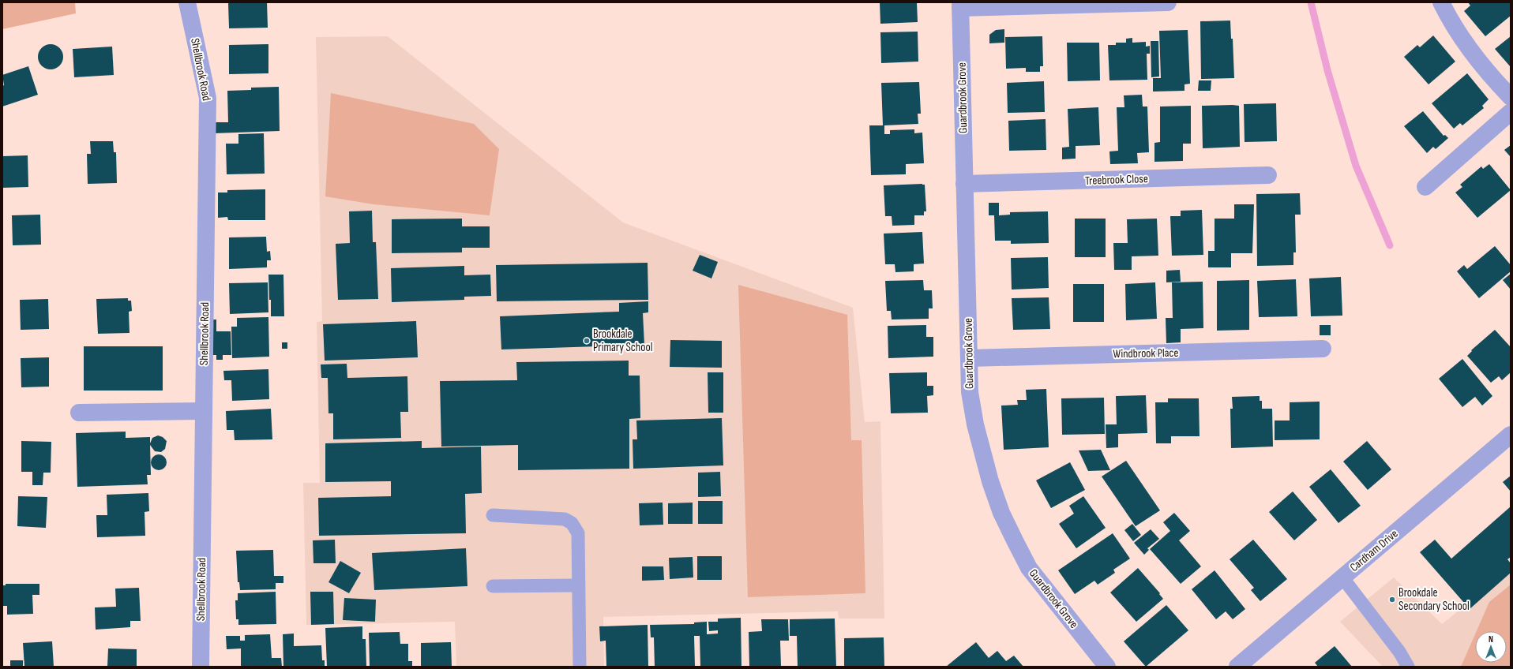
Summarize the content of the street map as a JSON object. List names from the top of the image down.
{
  "streets": {
    "street": [
      "Shellbrook Road",
      "Guardbrook Grove",
      "Treebrook Close",
      "Windbrook Place",
      "Cardham Drive"
    ]
  },
  "crossings": [
    ["Guardbrook Grove", "Treebrook Close"],
    ["Guardbrook Grove", "Windbrook Place"]
  ],
  "places": ["Brookdale Primary School", "Brookdale Secondary School"],
  "north": "top"
}
